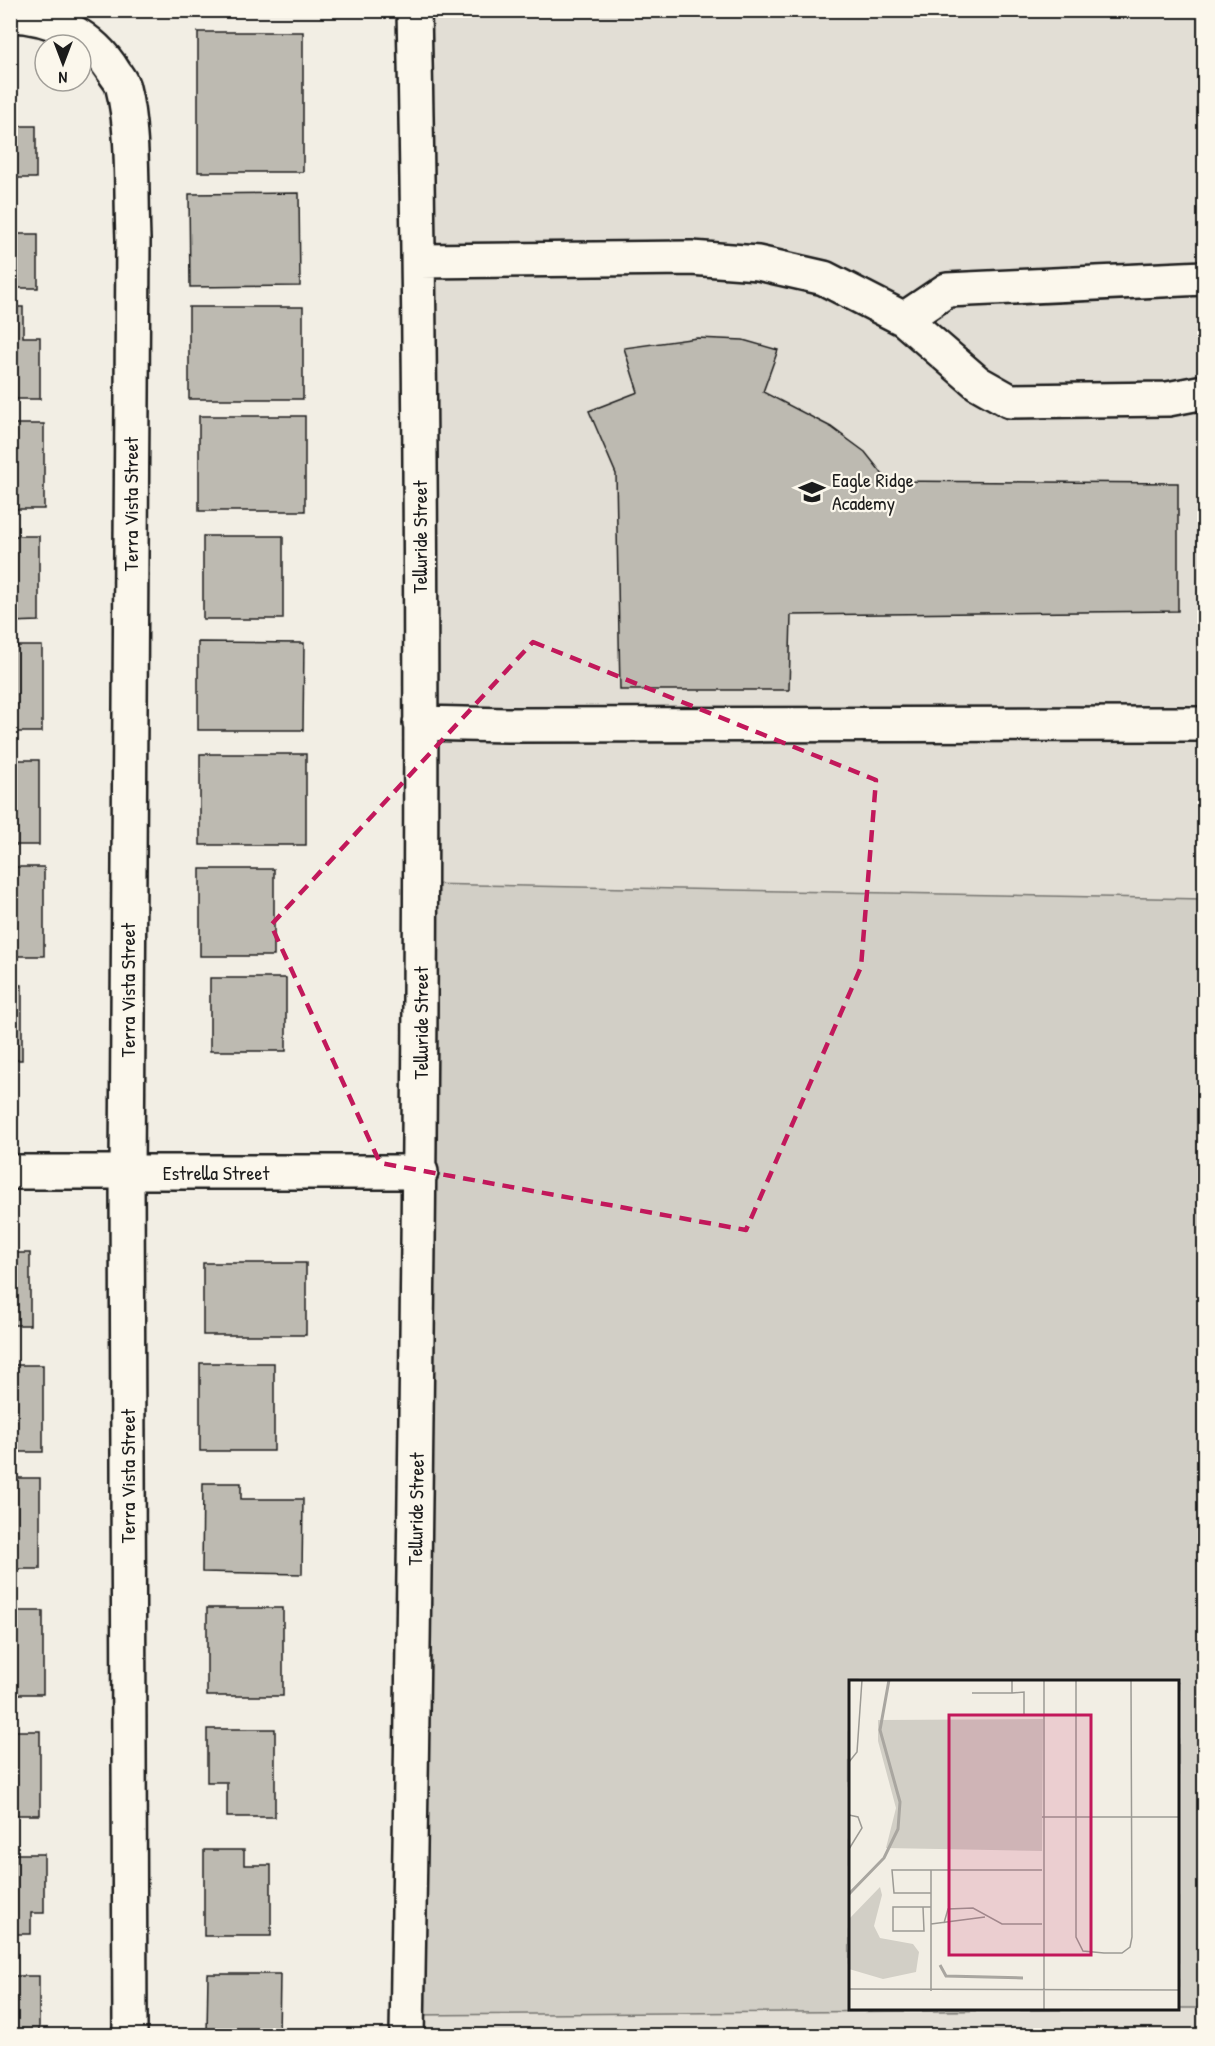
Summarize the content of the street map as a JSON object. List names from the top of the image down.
{
  "streets": {
    "street": ["Terra Vista Street", "Telluride Street", "Estrella Street"]
  },
  "crossings": [
    ["Terra Vista Street", "Estrella Street"],
    ["Telluride Street", "Estrella Street"]
  ],
  "places": {
    "school or university": ["Eagle Ridge Academy"]
  },
  "north": "bottom"
}
